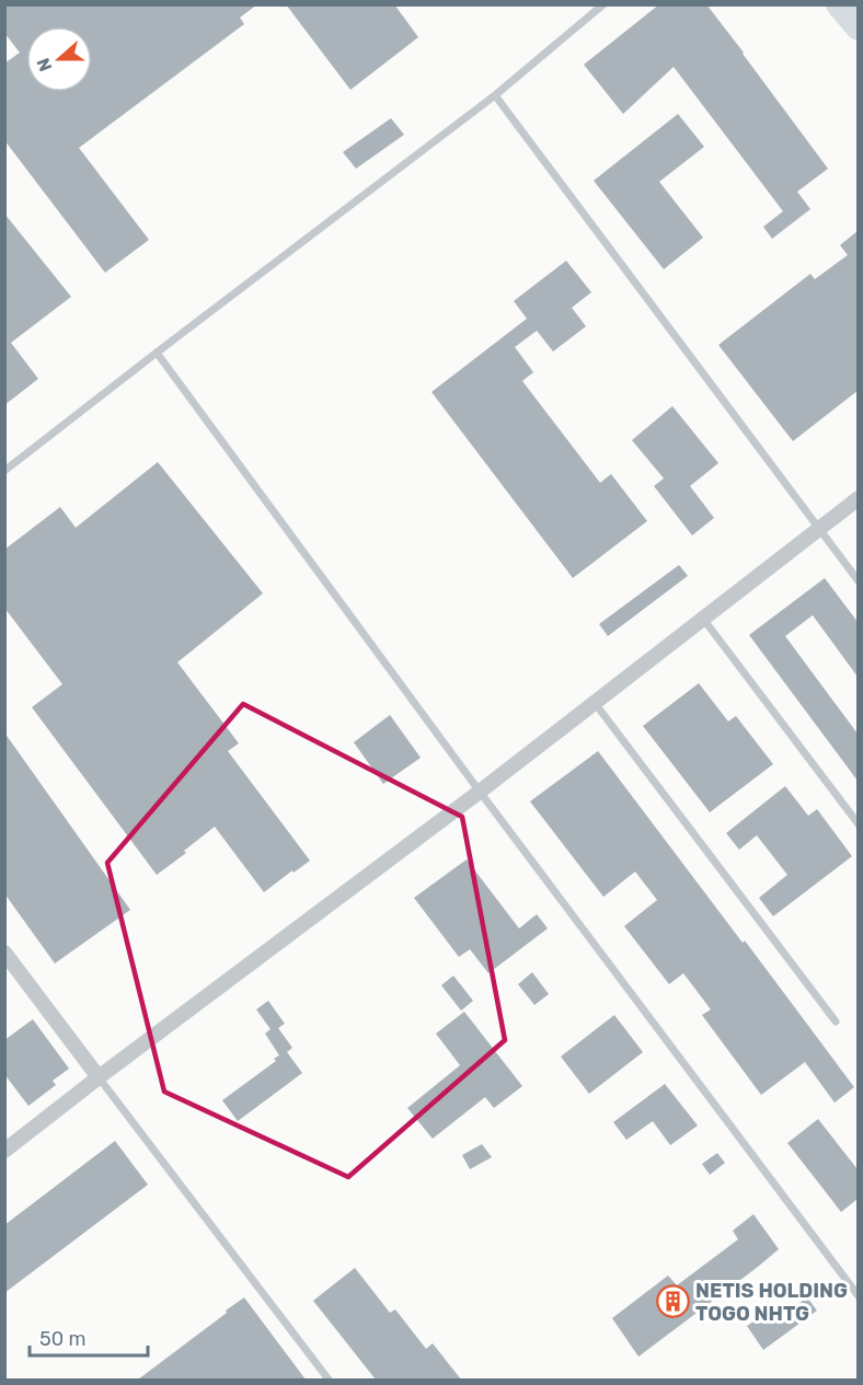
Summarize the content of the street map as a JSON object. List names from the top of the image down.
{
  "places": {
    "building": ["NETIS HOLDING TOGO NHTG"]
  },
  "scale_bar": "50 m",
  "north": "left"
}
